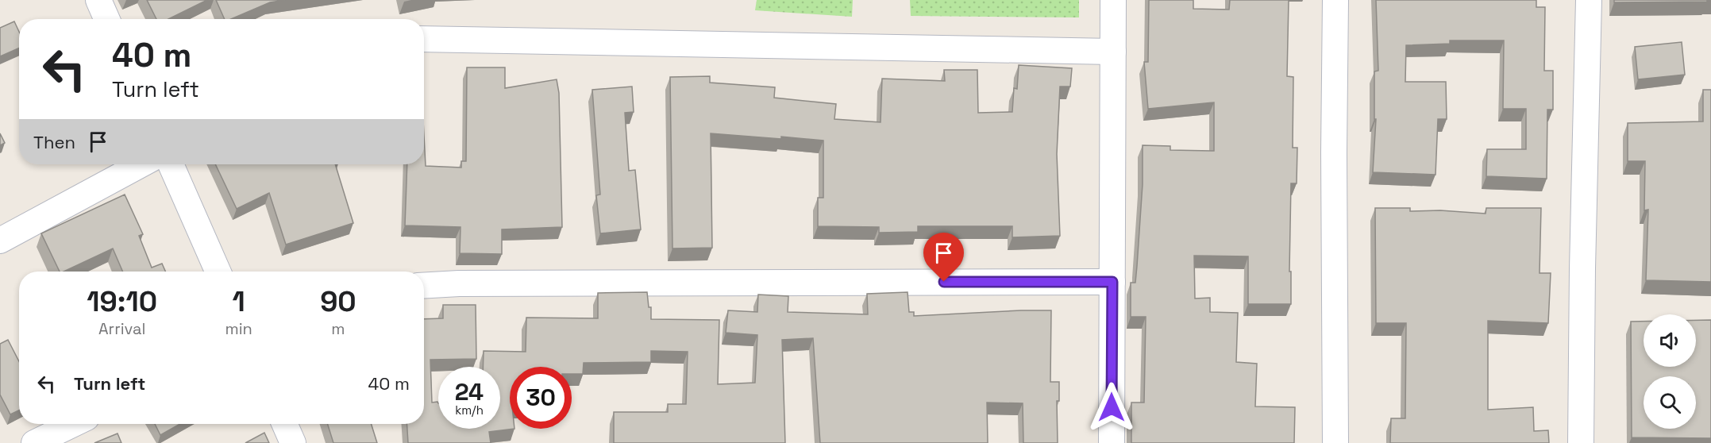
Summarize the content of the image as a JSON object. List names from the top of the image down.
{
  "page": {
    "turn": ["40 m", "Turn left"],
    "then": "Then",
    "eta": [
      "19:10",
      "Arrival",
      "1",
      "min",
      "90",
      "m"
    ],
    "list": [
      {
        "name": "Turn left",
        "value": "40 m"
      }
    ],
    "speed": "24 km/h",
    "limit": "30"
  }
}
